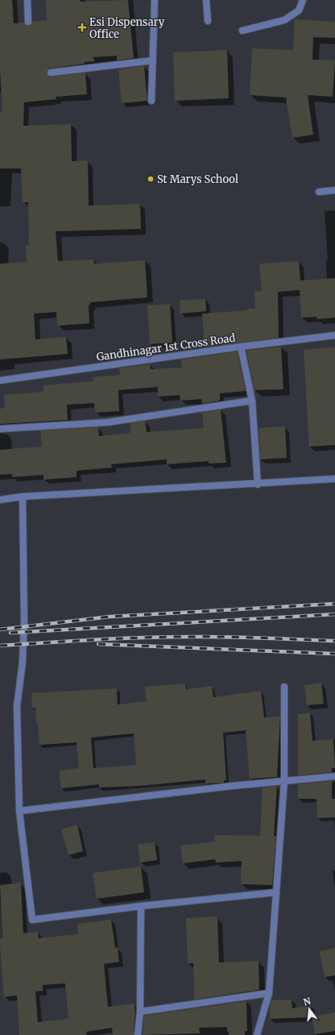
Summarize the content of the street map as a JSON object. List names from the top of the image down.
{
  "streets": {
    "street": ["Gandhinagar 1st Cross Road"]
  },
  "places": {
    "health": ["Esi Dispensary Office"],
    "other": ["St Marys School"]
  },
  "north": "top"
}
